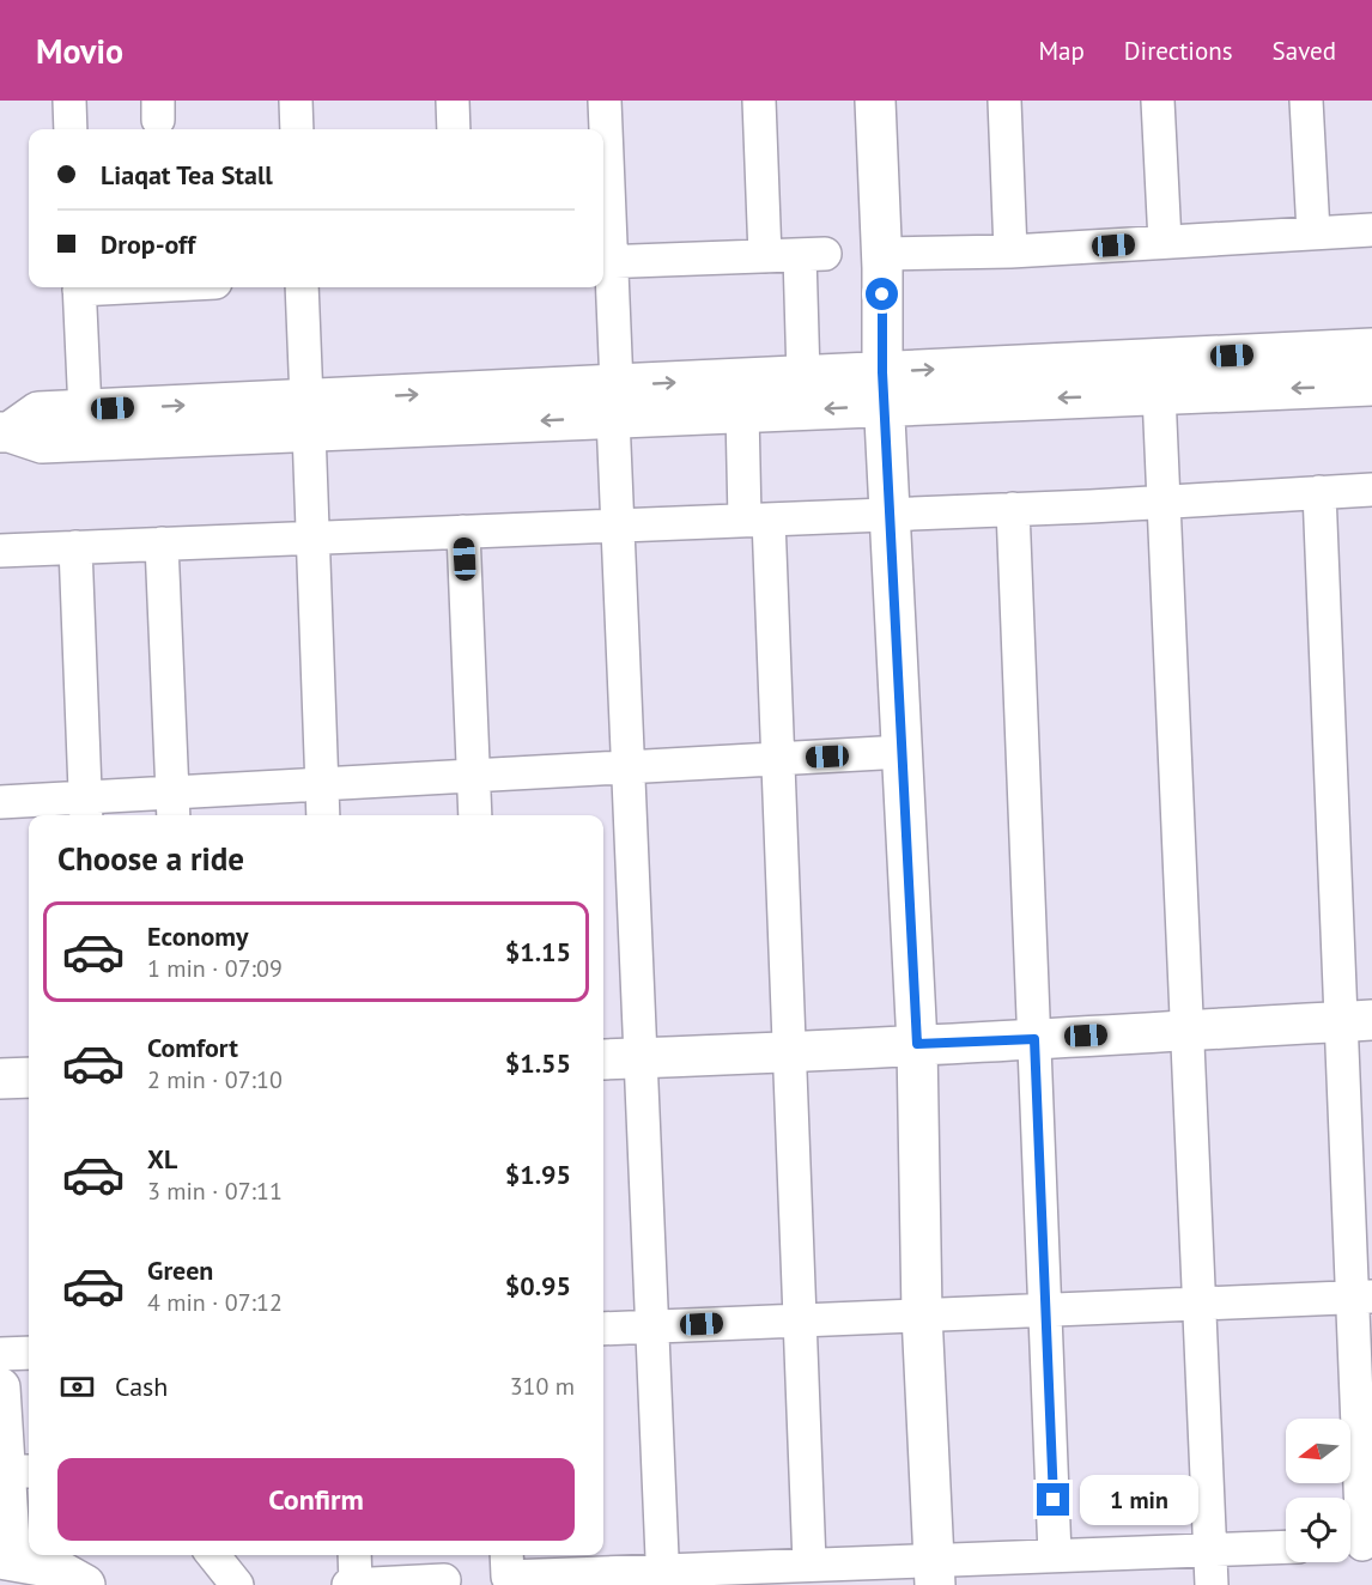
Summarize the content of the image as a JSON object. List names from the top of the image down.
{
  "north": "left",
  "page": {
    "header": "Movio",
    "nav": ["Map", "Directions", "Saved"],
    "banner": ["Liaqat Tea Stall", "Drop-off"],
    "heading": "Choose a ride",
    "list": [
      {
        "name": "Economy",
        "note": "1 min · 07:09",
        "value": "$1.15"
      },
      {
        "name": "Comfort",
        "note": "2 min · 07:10",
        "value": "$1.55"
      },
      {
        "name": "XL",
        "note": "3 min · 07:11",
        "value": "$1.95"
      },
      {
        "name": "Green",
        "note": "4 min · 07:12",
        "value": "$0.95"
      }
    ],
    "pay": ["Cash", "310 m"],
    "buttons": "Confirm",
    "bubble": "1 min"
  }
}
